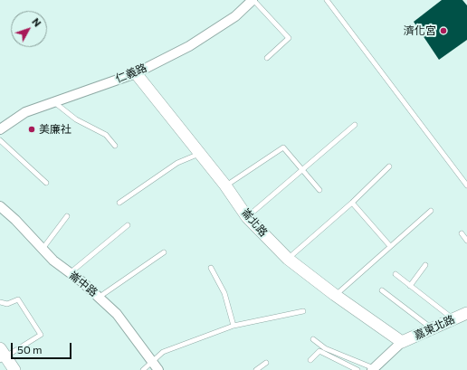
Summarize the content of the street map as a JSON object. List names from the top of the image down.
{
  "streets": {
    "street": [
      "仁義路",
      "崙北路",
      "崙中路",
      "嘉東北路"
    ]
  },
  "crossings": [
    ["仁義路", "崙北路"],
    ["崙北路", "嘉東北路"]
  ],
  "places": ["濟化宮", "美廉社"],
  "scale_bar": "50 m",
  "north": "top right"
}
